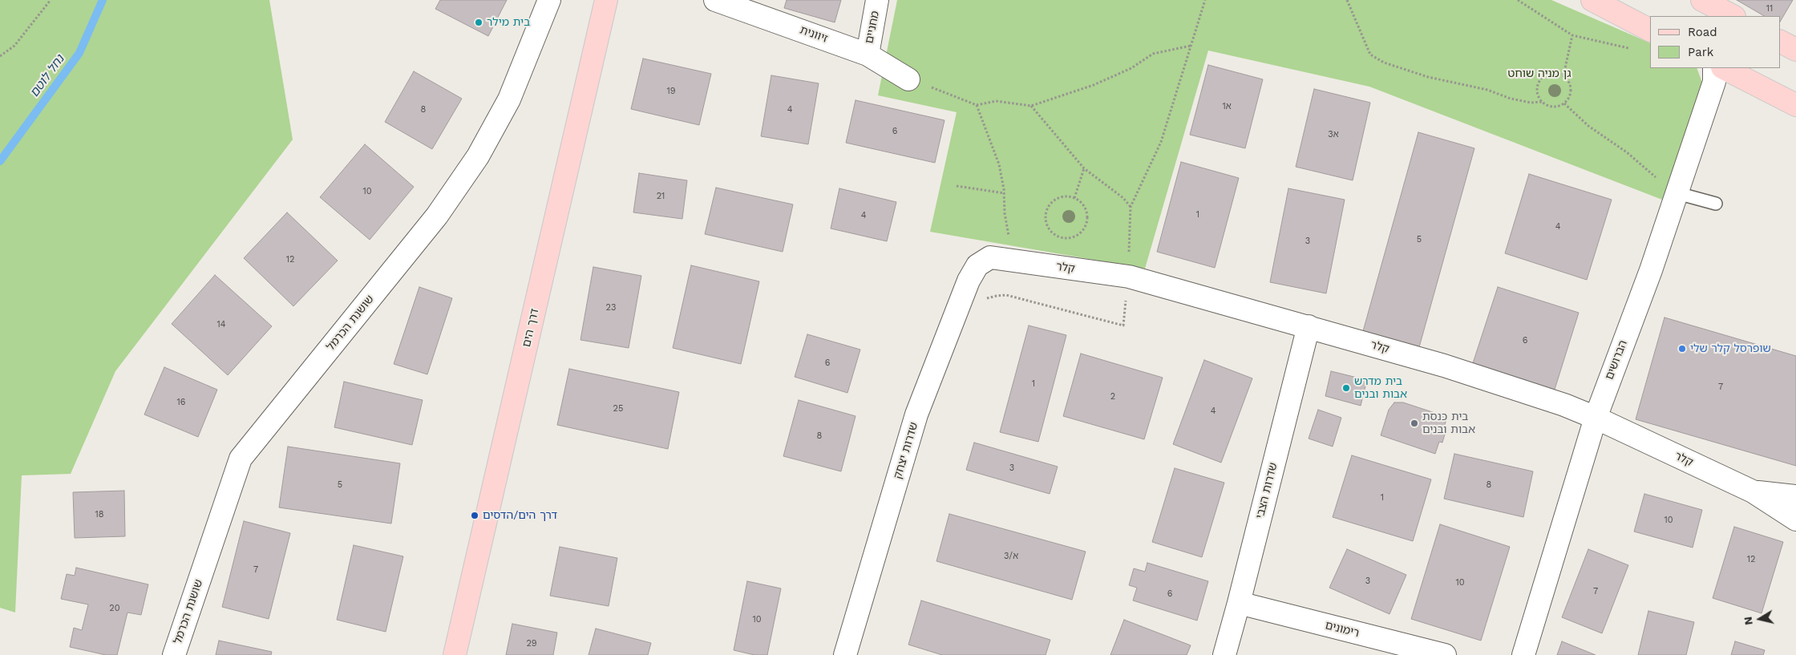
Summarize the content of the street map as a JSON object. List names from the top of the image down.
{
  "streets": {
    "main road": ["דרך הים"],
    "street": [
      "מחניים",
      "זיוונית",
      "קלר",
      "שושנת הכרמל",
      "הברושים",
      "שדרות יצחק",
      "שדרות הצבי",
      "רימונים"
    ]
  },
  "crossings": [
    ["מחניים", "זיוונית"],
    ["קלר", "הברושים"],
    ["קלר", "שדרות יצחק"],
    ["קלר", "שדרות הצבי"],
    ["שדרות הצבי", "רימונים"]
  ],
  "water": ["נחל לוטם"],
  "parks": ["גן מניה שוחט"],
  "places": [
    "בית מילר",
    "שופרסל קלר שלי",
    "בית מדרש אבות ובנים",
    "בית כנסת אבות ובנים",
    "דרך הים/הדסים"
  ],
  "house_numbers": [
    "11",
    "19",
    "1א",
    "8",
    "4",
    "6",
    "3א",
    "10",
    "21",
    "1",
    "4",
    "4",
    "5",
    "3",
    "12",
    "23",
    "14",
    "6",
    "6",
    "1",
    "7",
    "2",
    "16",
    "25",
    "4",
    "8",
    "3",
    "5",
    "8",
    "1",
    "18",
    "10",
    "א/3",
    "12",
    "7",
    "3",
    "10",
    "7",
    "6",
    "20",
    "10",
    "29"
  ],
  "legend": ["Road", "Park"],
  "north": "left"
}
